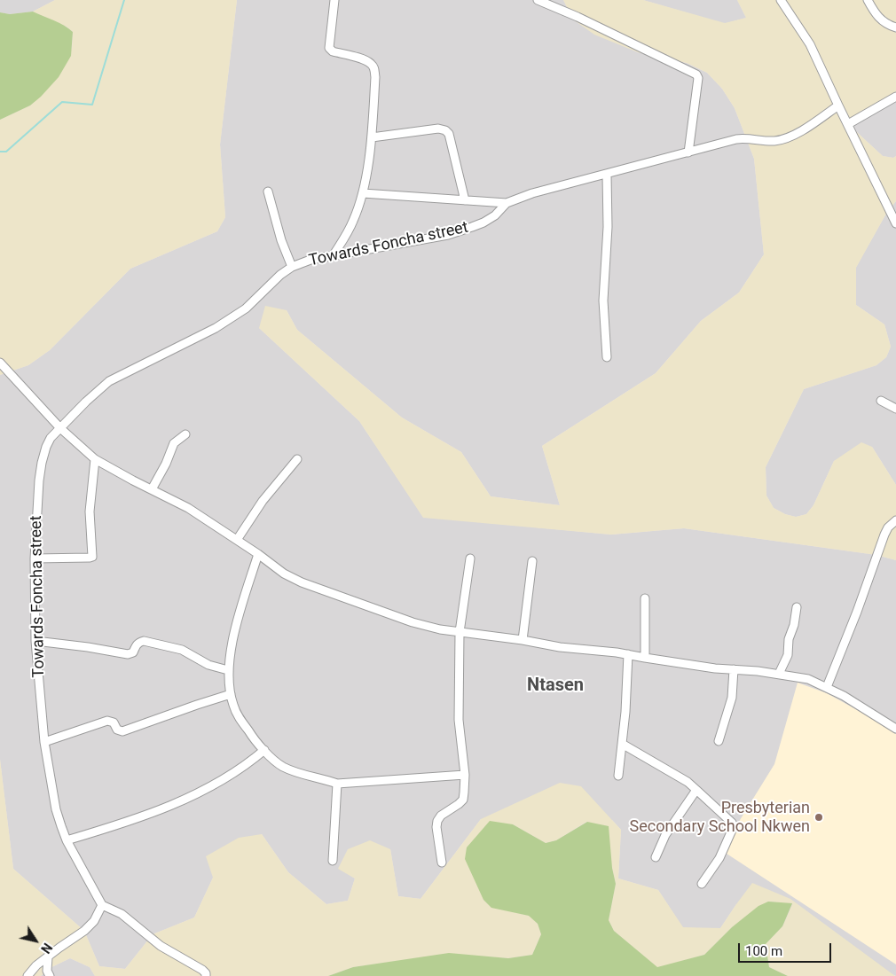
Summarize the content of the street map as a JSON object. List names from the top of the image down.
{
  "streets": {
    "street": ["Towards Foncha street"]
  },
  "districts": ["Ntasen"],
  "places": ["Presbyterian Secondary School Nkwen"],
  "scale_bar": "100 m",
  "north": "bottom right"
}
